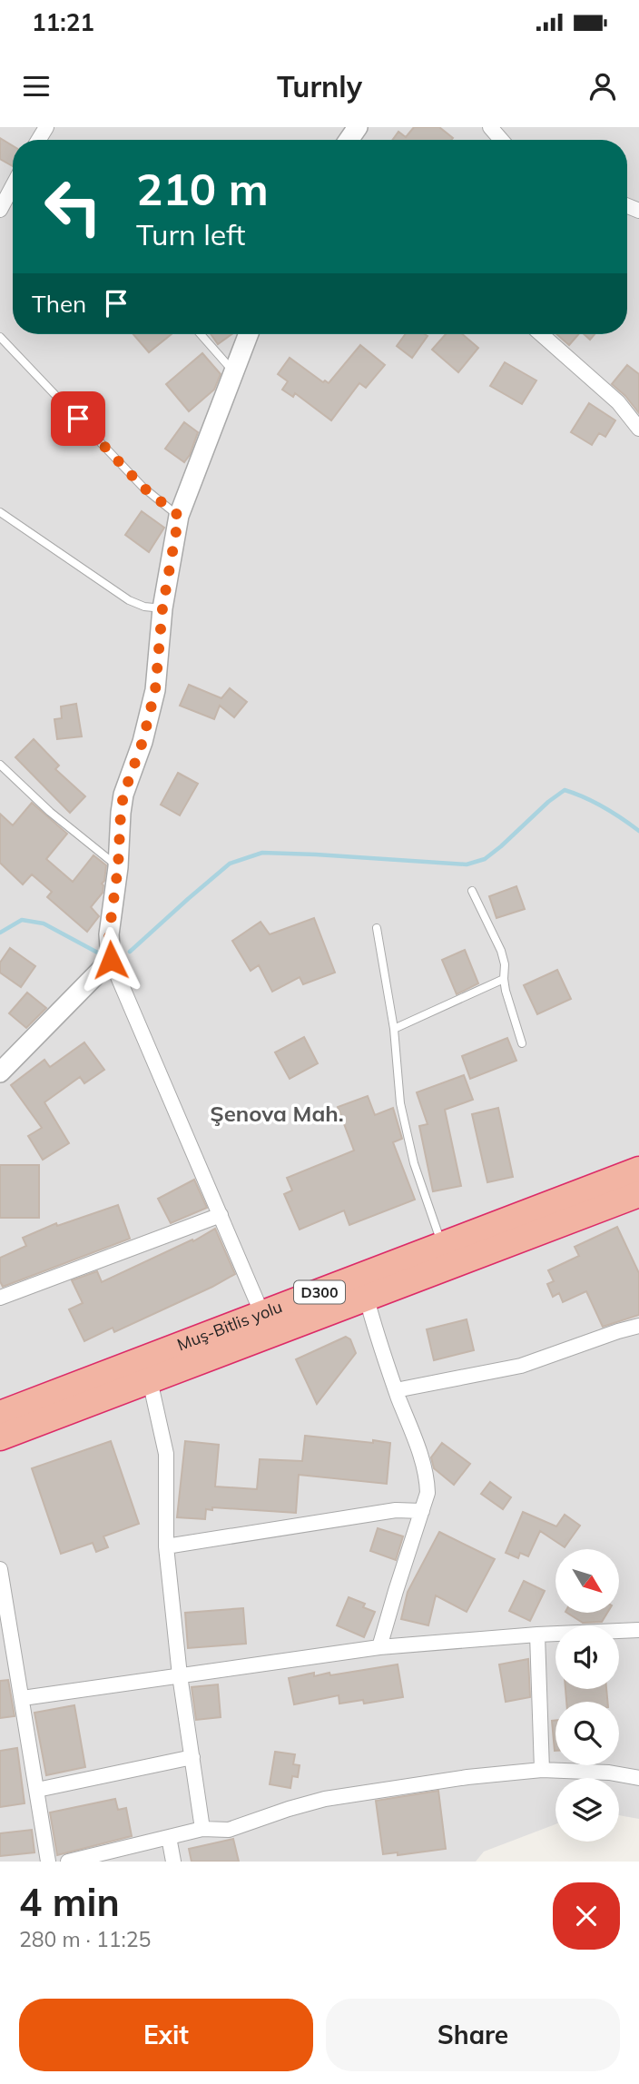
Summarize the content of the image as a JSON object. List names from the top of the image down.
{
  "streets": {
    "highway": ["D300", "Muş-Bitlis yolu"]
  },
  "districts": ["Şenova Mah."],
  "north": "bottom right",
  "page": {
    "status": "11:21",
    "header": "Turnly",
    "turn": ["210 m", "Turn left"],
    "then": "Then",
    "heading": ["4 min", "280 m · 11:25"],
    "buttons": ["Exit", "Share"]
  }
}
